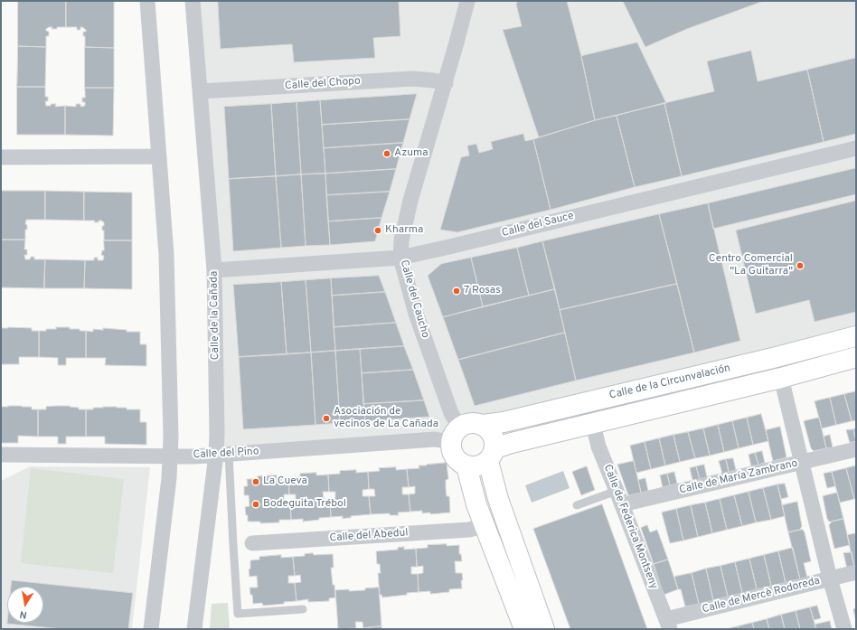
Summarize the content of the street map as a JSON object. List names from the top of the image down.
{
  "streets": {
    "street": [
      "Calle del Chopo",
      "Calle del Sauce",
      "Calle del Caucho",
      "Calle de la Cañada",
      "Calle de la Circunvalación",
      "Calle del Pino",
      "Calle de María Zambrano",
      "Calle de Federica Montseny",
      "Calle del Abedul",
      "Calle de Mercè Rodoreda"
    ]
  },
  "crossings": [
    ["Calle del Chopo", "Calle del Caucho"],
    ["Calle del Chopo", "Calle de la Cañada"],
    ["Calle del Sauce", "Calle del Caucho"],
    ["Calle del Sauce", "Calle de la Cañada"],
    ["Calle del Caucho", "Calle de la Circunvalación"],
    ["Calle del Caucho", "Calle del Pino"],
    ["Calle de la Cañada", "Calle del Pino"],
    ["Calle de la Circunvalación", "Calle del Pino"],
    ["Calle de la Circunvalación", "Calle de Federica Montseny"],
    ["Calle de María Zambrano", "Calle de Federica Montseny"],
    ["Calle de Federica Montseny", "Calle de Mercè Rodoreda"]
  ],
  "places": [
    "Azuma",
    "Kharma",
    "Centro Comercial \"La Guitarra\"",
    "7 Rosas",
    "Asociación de vecinos de La Cañada",
    "La Cueva",
    "Bodeguita Trébol"
  ],
  "north": "bottom"
}
